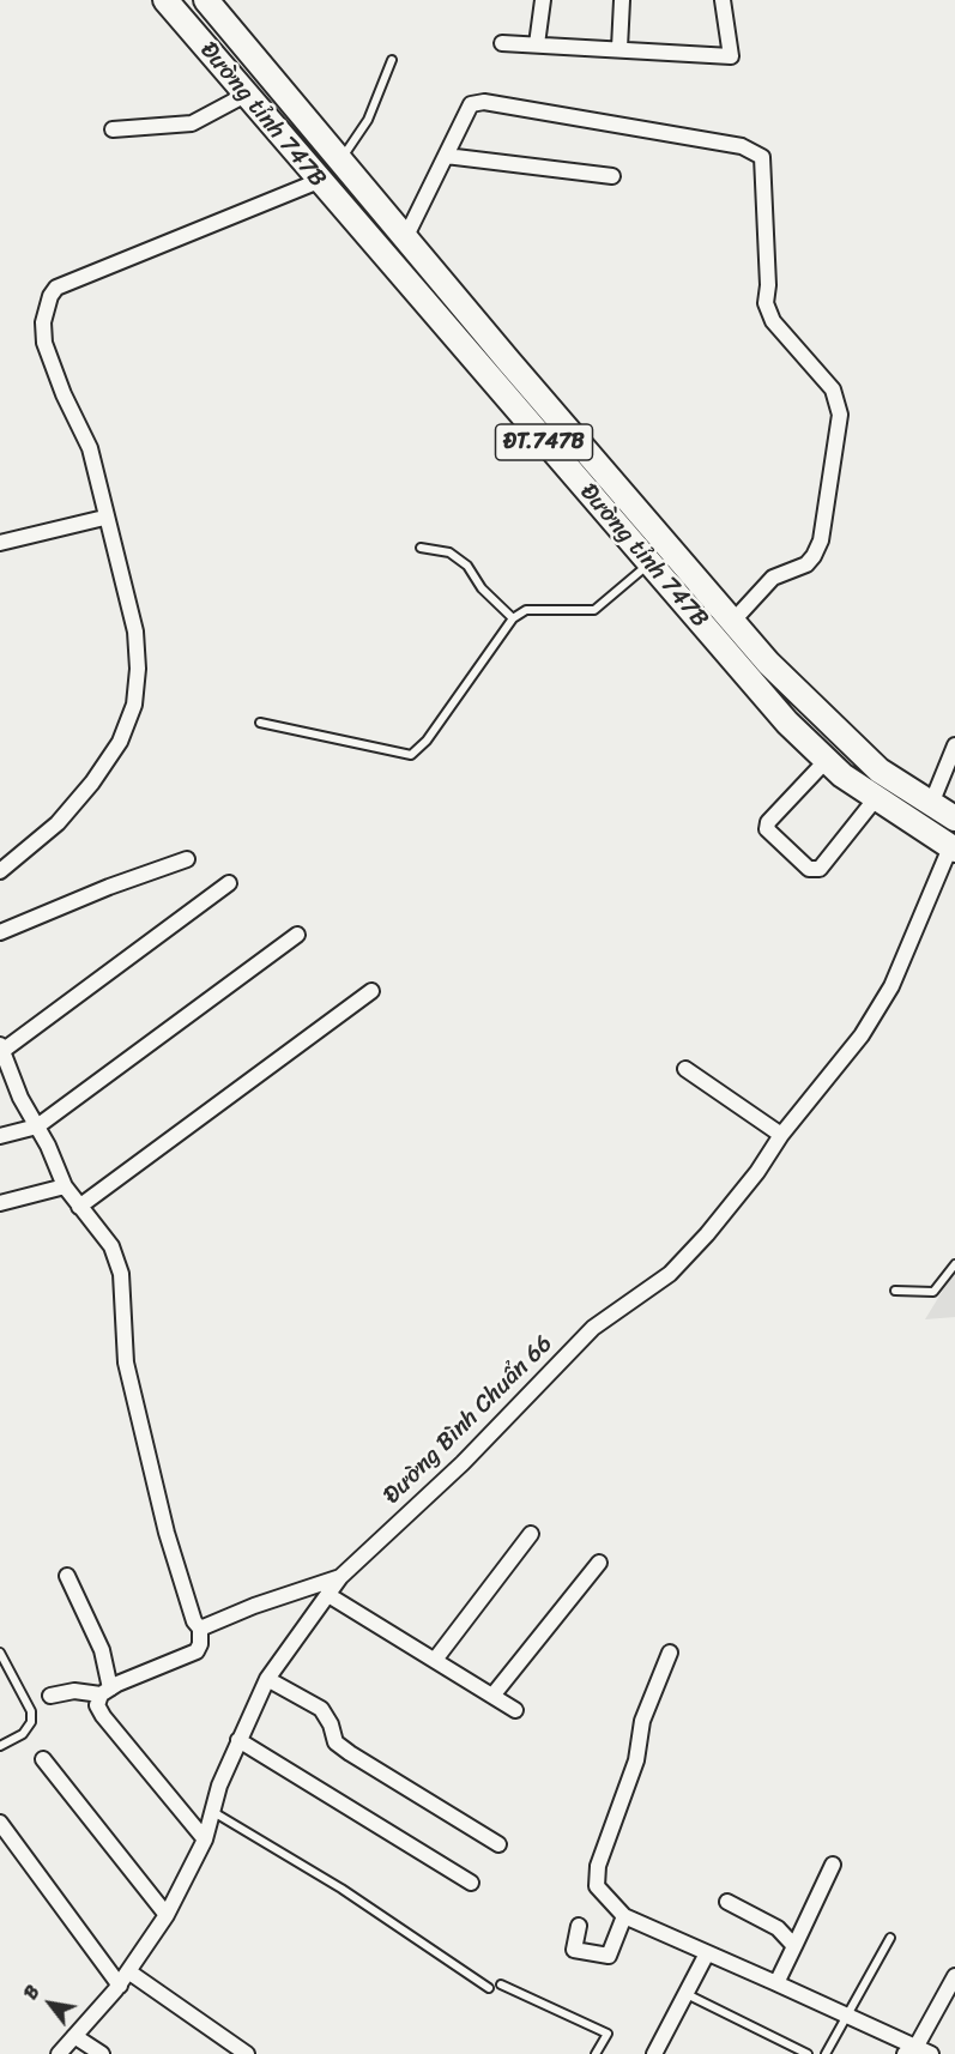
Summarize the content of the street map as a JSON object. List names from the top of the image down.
{
  "streets": {
    "main road": ["Đường tỉnh 747B", "ĐT.747B"],
    "street": ["Đường Bình Chuẩn 66"]
  },
  "crossings": [
    ["Đường tỉnh 747B", "Đường Bình Chuẩn 66"]
  ],
  "north": "top left"
}
